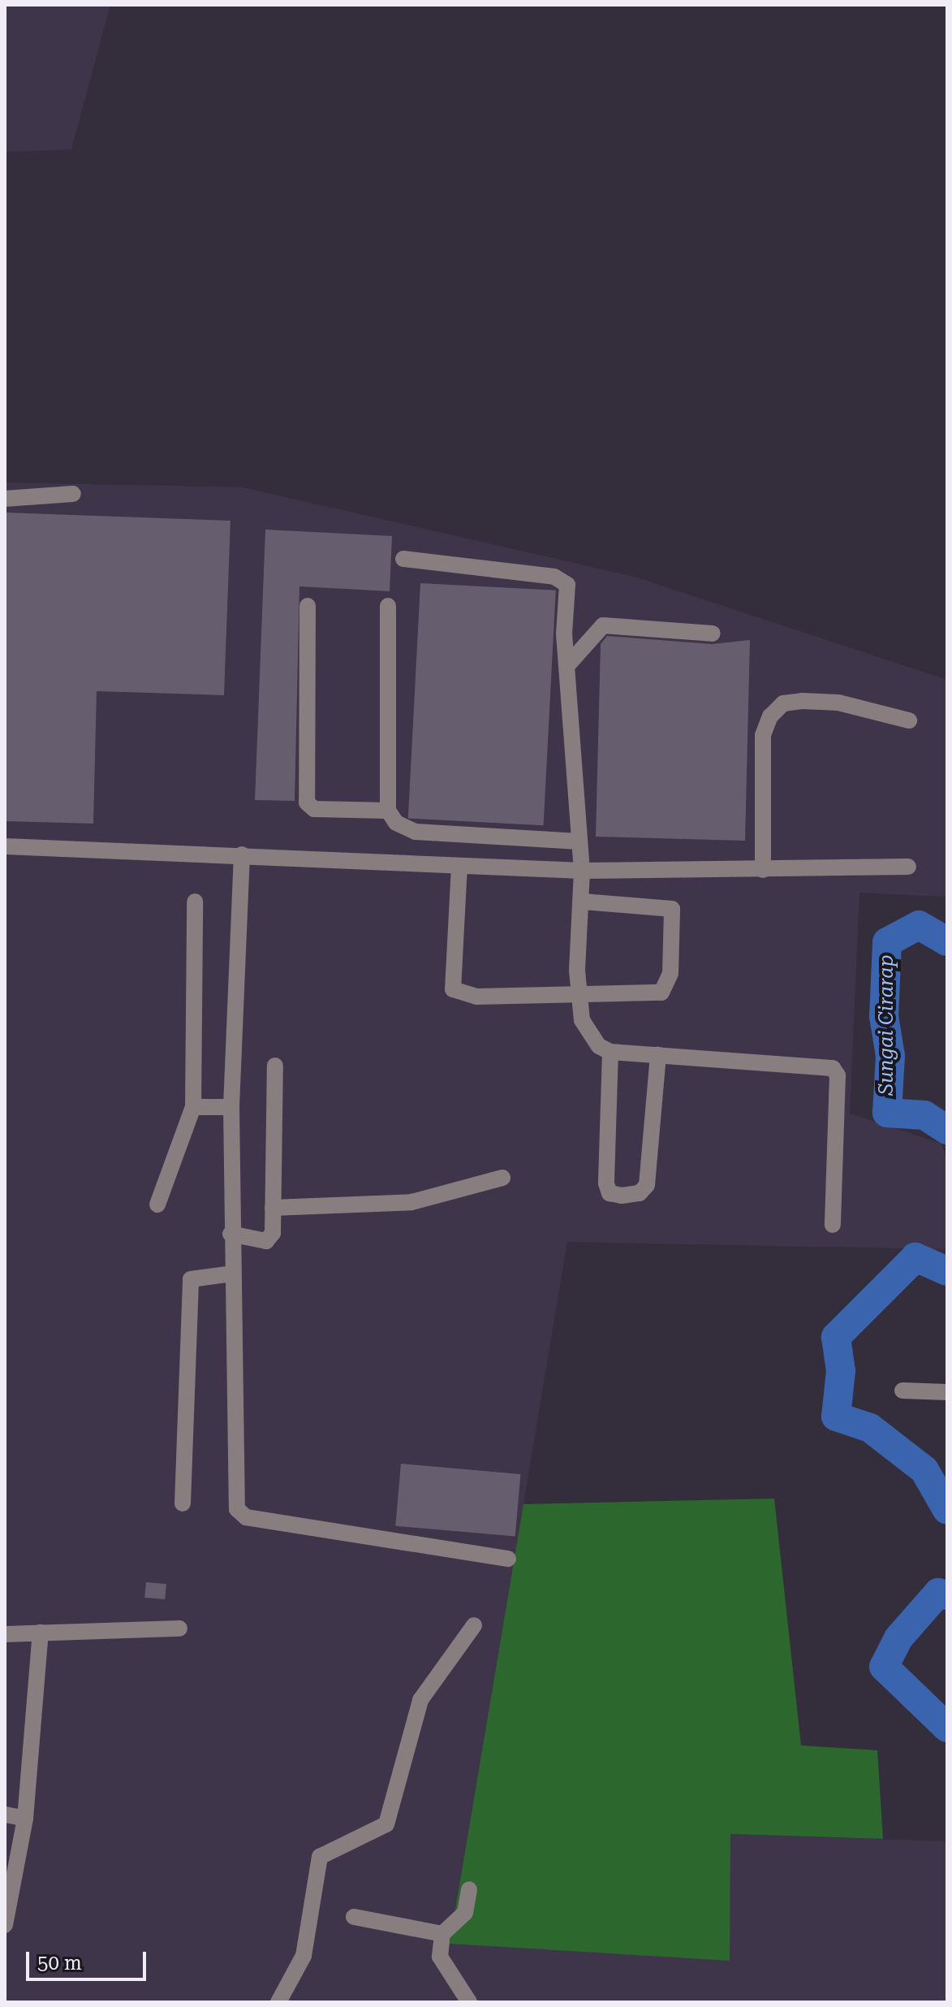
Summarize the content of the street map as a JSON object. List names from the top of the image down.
{
  "water": ["Sungai Cirarap"],
  "scale_bar": "50 m"
}
